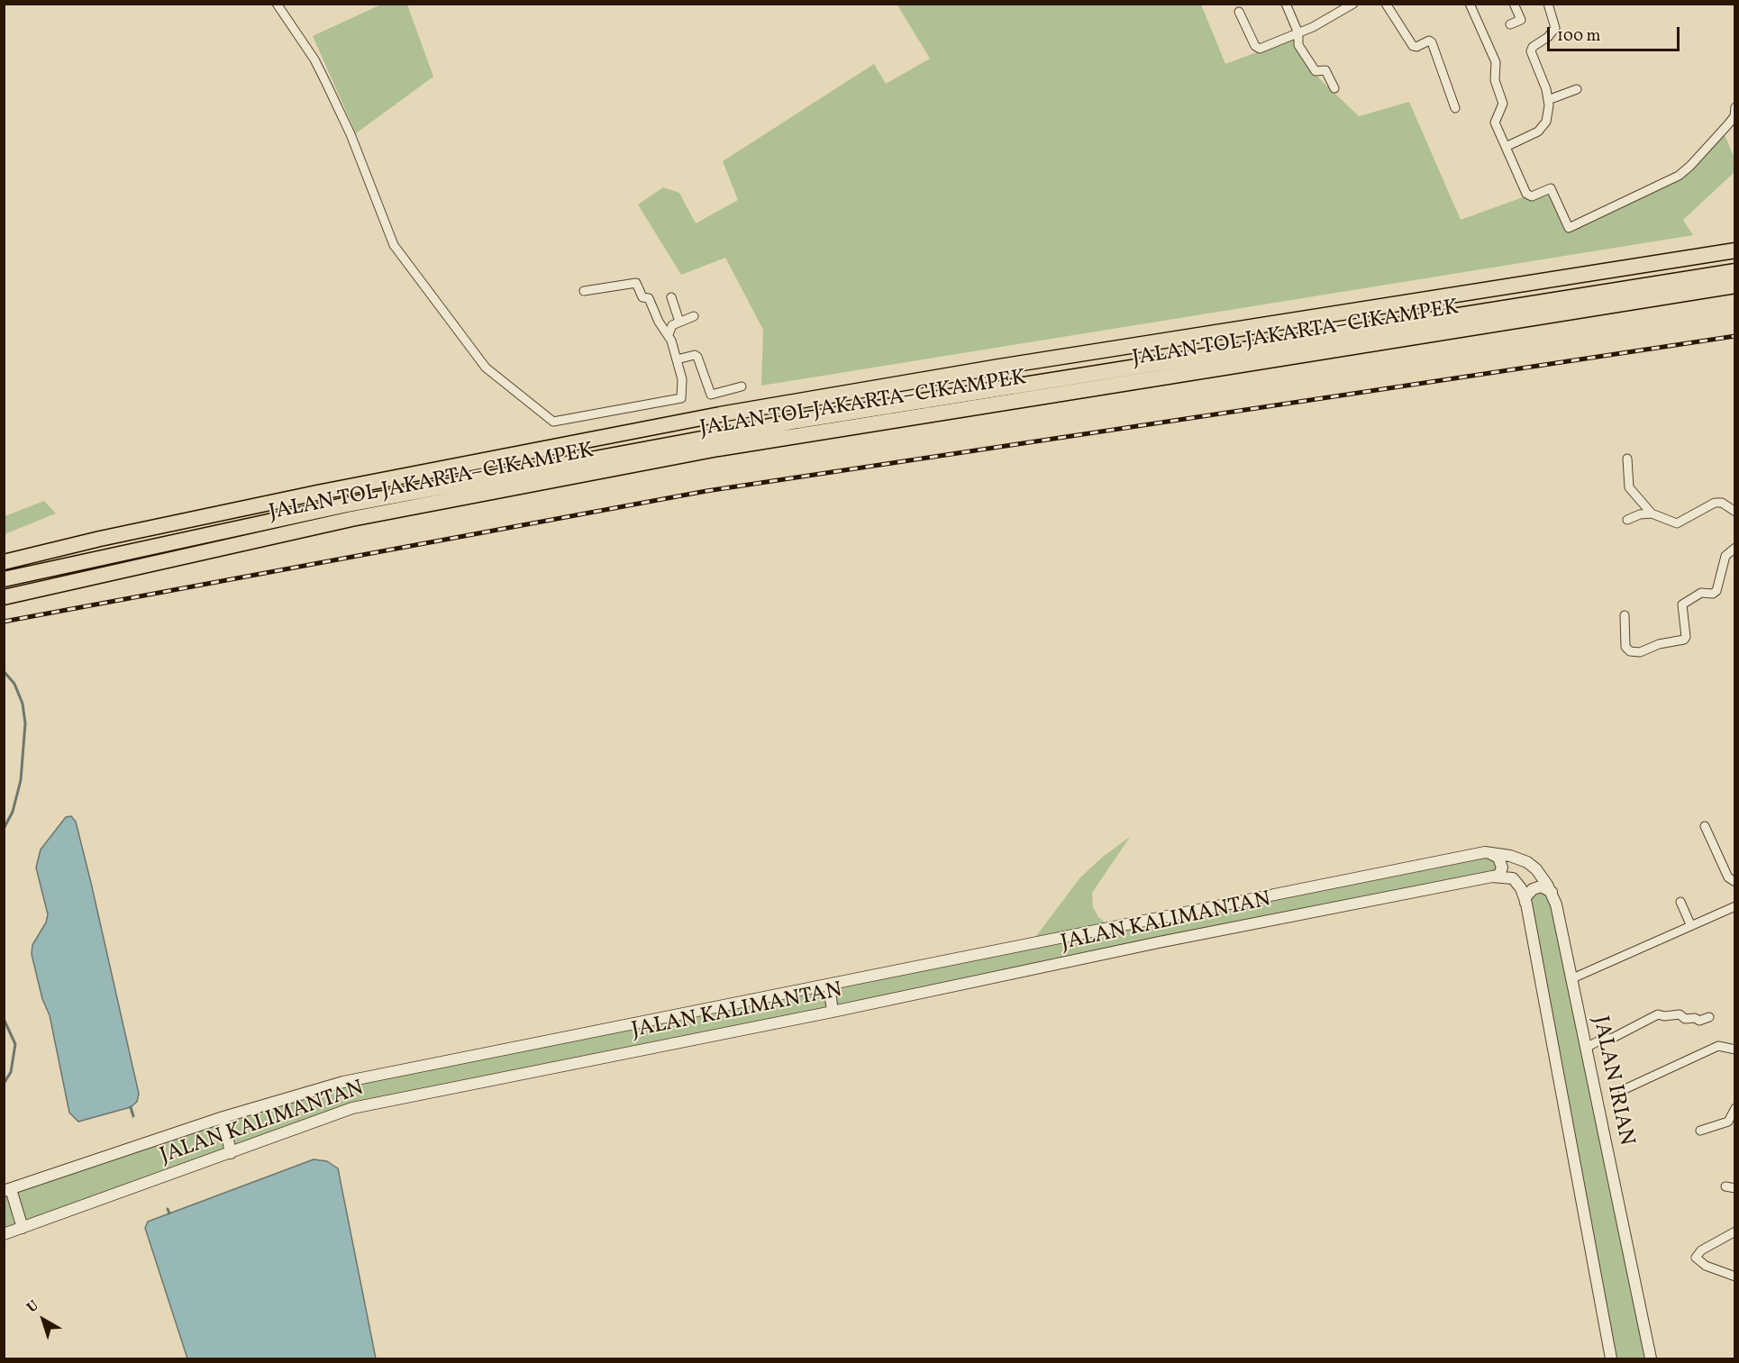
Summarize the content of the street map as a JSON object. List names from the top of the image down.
{
  "streets": {
    "highway": ["JALAN TOL JAKARTA–CIKAMPEK"],
    "street": ["JALAN KALIMANTAN", "JALAN IRIAN"]
  },
  "crossings": [
    ["JALAN KALIMANTAN", "JALAN IRIAN"]
  ],
  "scale_bar": "100 m",
  "north": "top left"
}
